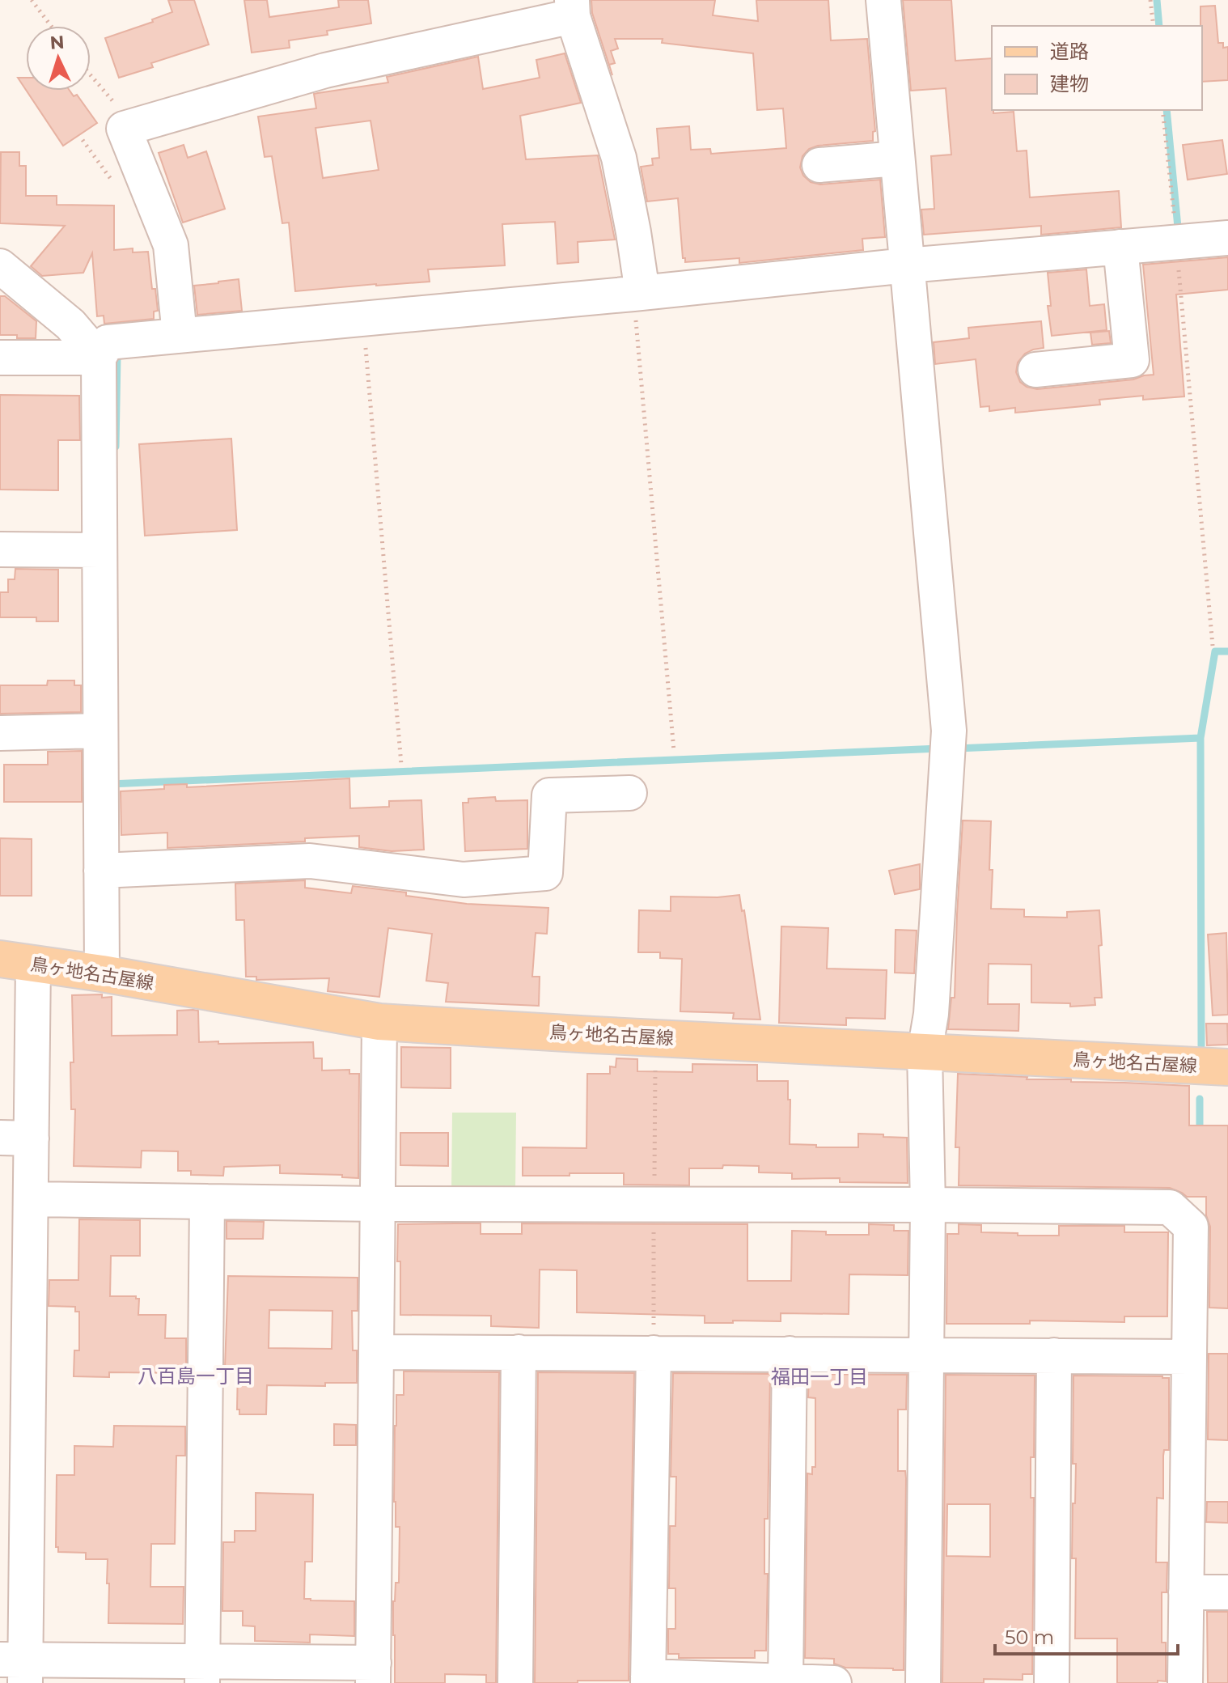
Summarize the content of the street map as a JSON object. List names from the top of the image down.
{
  "streets": {
    "main road": ["鳥ヶ地名古屋線"]
  },
  "districts": ["八百島一丁目", "福田一丁目"],
  "legend": ["道路", "建物"],
  "scale_bar": "50 m",
  "north": "top"
}
